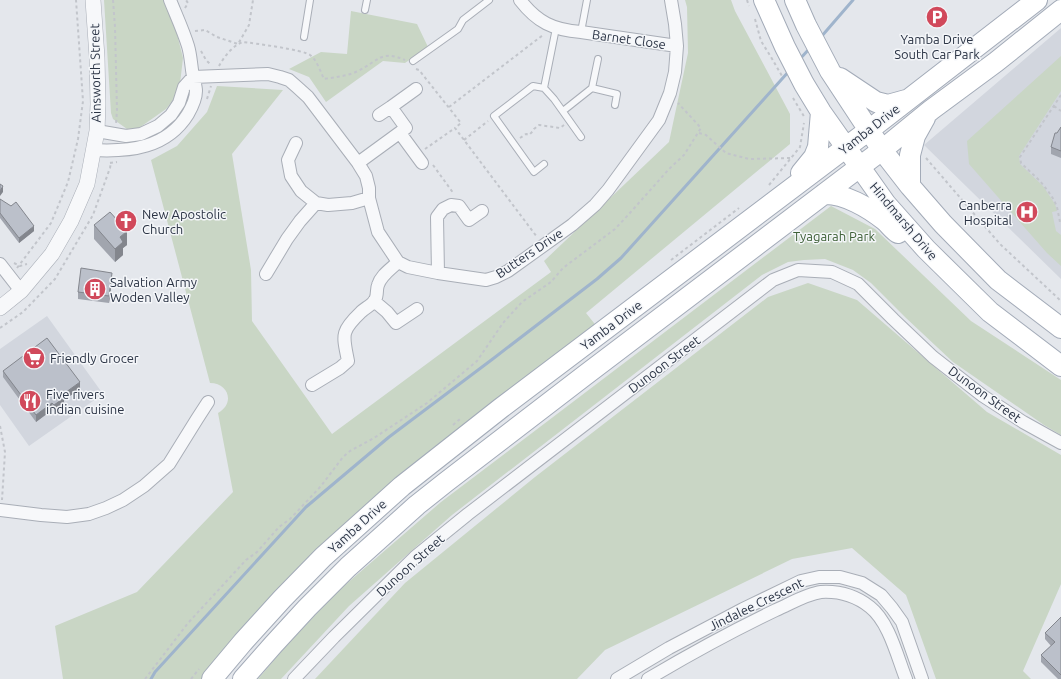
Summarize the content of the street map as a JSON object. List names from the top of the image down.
{
  "streets": {
    "main road": ["Yamba Drive", "Hindmarsh Drive"],
    "street": [
      "Barnet Close",
      "Ainsworth Street",
      "Butters Drive",
      "Dunoon Street",
      "Jindalee Crescent"
    ]
  },
  "crossings": [
    ["Barnet Close", "Butters Drive"],
    ["Yamba Drive", "Hindmarsh Drive"]
  ],
  "parks": ["Tyagarah Park"],
  "places": {
    "parking": ["Yamba Drive South Car Park"],
    "hospital": ["Canberra Hospital"],
    "church": ["New Apostolic Church"],
    "building": ["Salvation Army Woden Valley"],
    "supermarket": ["Friendly Grocer"],
    "restaurant": ["Five rivers indian cuisine"]
  }
}
